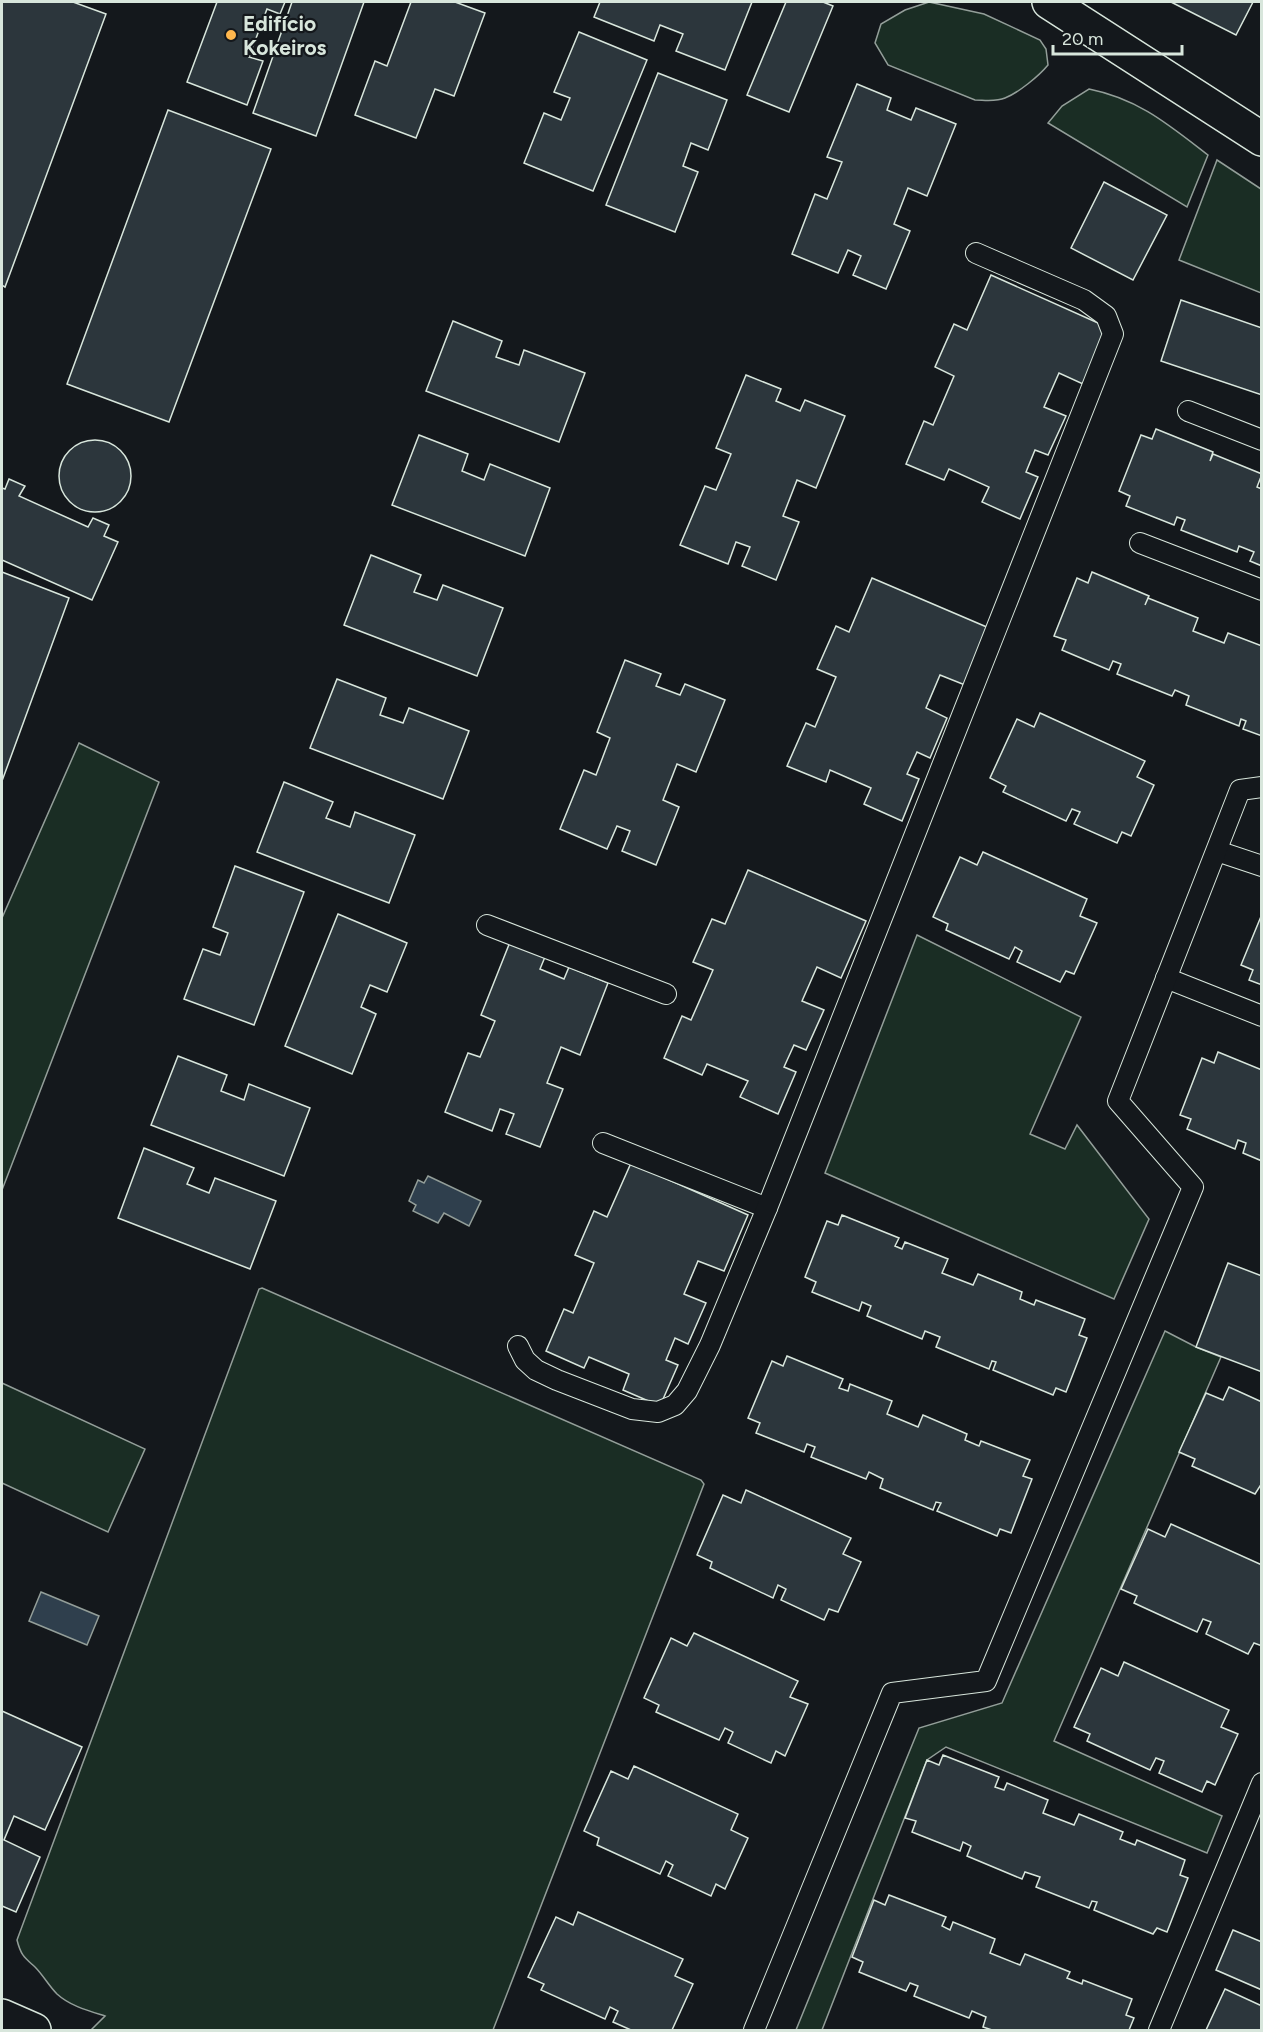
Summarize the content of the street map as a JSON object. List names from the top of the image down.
{
  "places": ["Edifício Kokeiros"],
  "scale_bar": "20 m"
}
